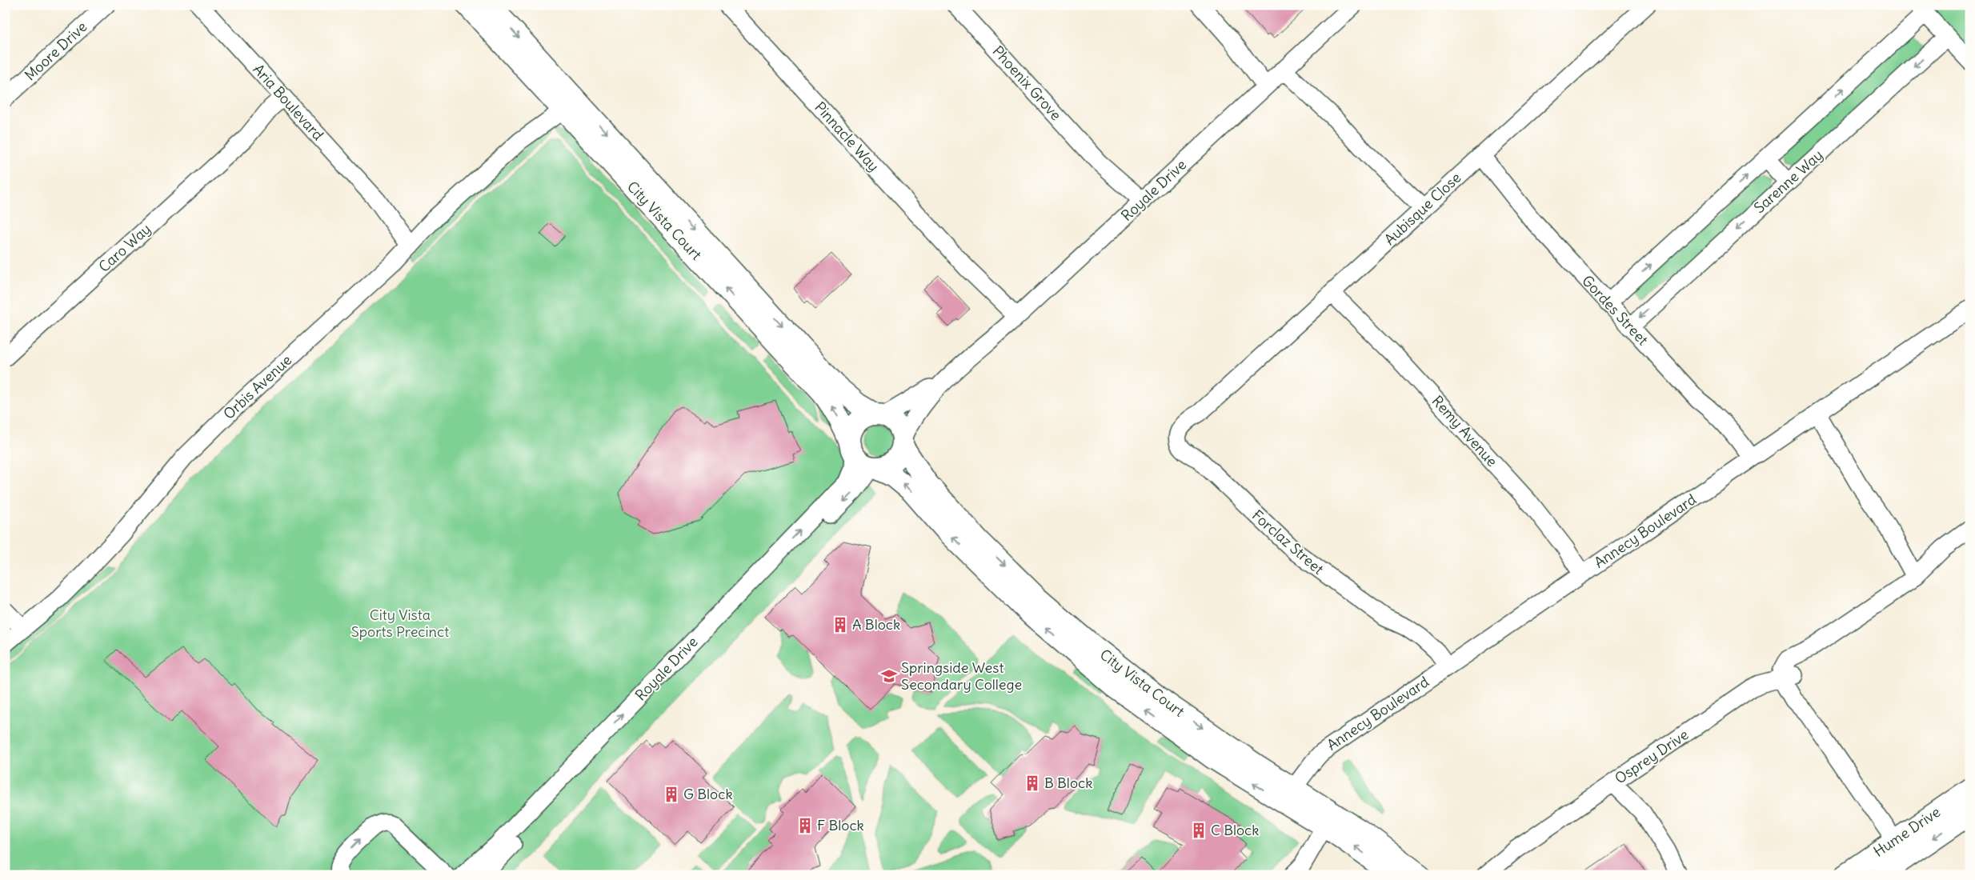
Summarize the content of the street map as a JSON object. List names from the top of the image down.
{
  "streets": {
    "street": [
      "Moore Drive",
      "Phoenix Grove",
      "Aria Boulevard",
      "Pinnacle Way",
      "Sarenne Way",
      "Royale Drive",
      "Aubisque Close",
      "City Vista Court",
      "Caro Way",
      "Gordes Street",
      "Orbis Avenue",
      "Remy Avenue",
      "Annecy Boulevard",
      "Forclaz Street",
      "Osprey Drive",
      "Hume Drive"
    ]
  },
  "crossings": [
    ["Phoenix Grove", "Royale Drive"],
    ["Aria Boulevard", "Caro Way"],
    ["Aria Boulevard", "Orbis Avenue"],
    ["Pinnacle Way", "Royale Drive"],
    ["Sarenne Way", "Gordes Street"],
    ["Royale Drive", "City Vista Court"],
    ["Aubisque Close", "Gordes Street"],
    ["Aubisque Close", "Remy Avenue"],
    ["Aubisque Close", "Forclaz Street"],
    ["City Vista Court", "Orbis Avenue"],
    ["City Vista Court", "Annecy Boulevard"],
    ["Gordes Street", "Annecy Boulevard"],
    ["Remy Avenue", "Annecy Boulevard"],
    ["Annecy Boulevard", "Forclaz Street"]
  ],
  "parks": ["City Vista Sports Precinct"],
  "places": {
    "building": [
      "A Block",
      "B Block",
      "G Block",
      "F Block",
      "C Block"
    ],
    "school or university": ["Springside West Secondary College"]
  }
}
